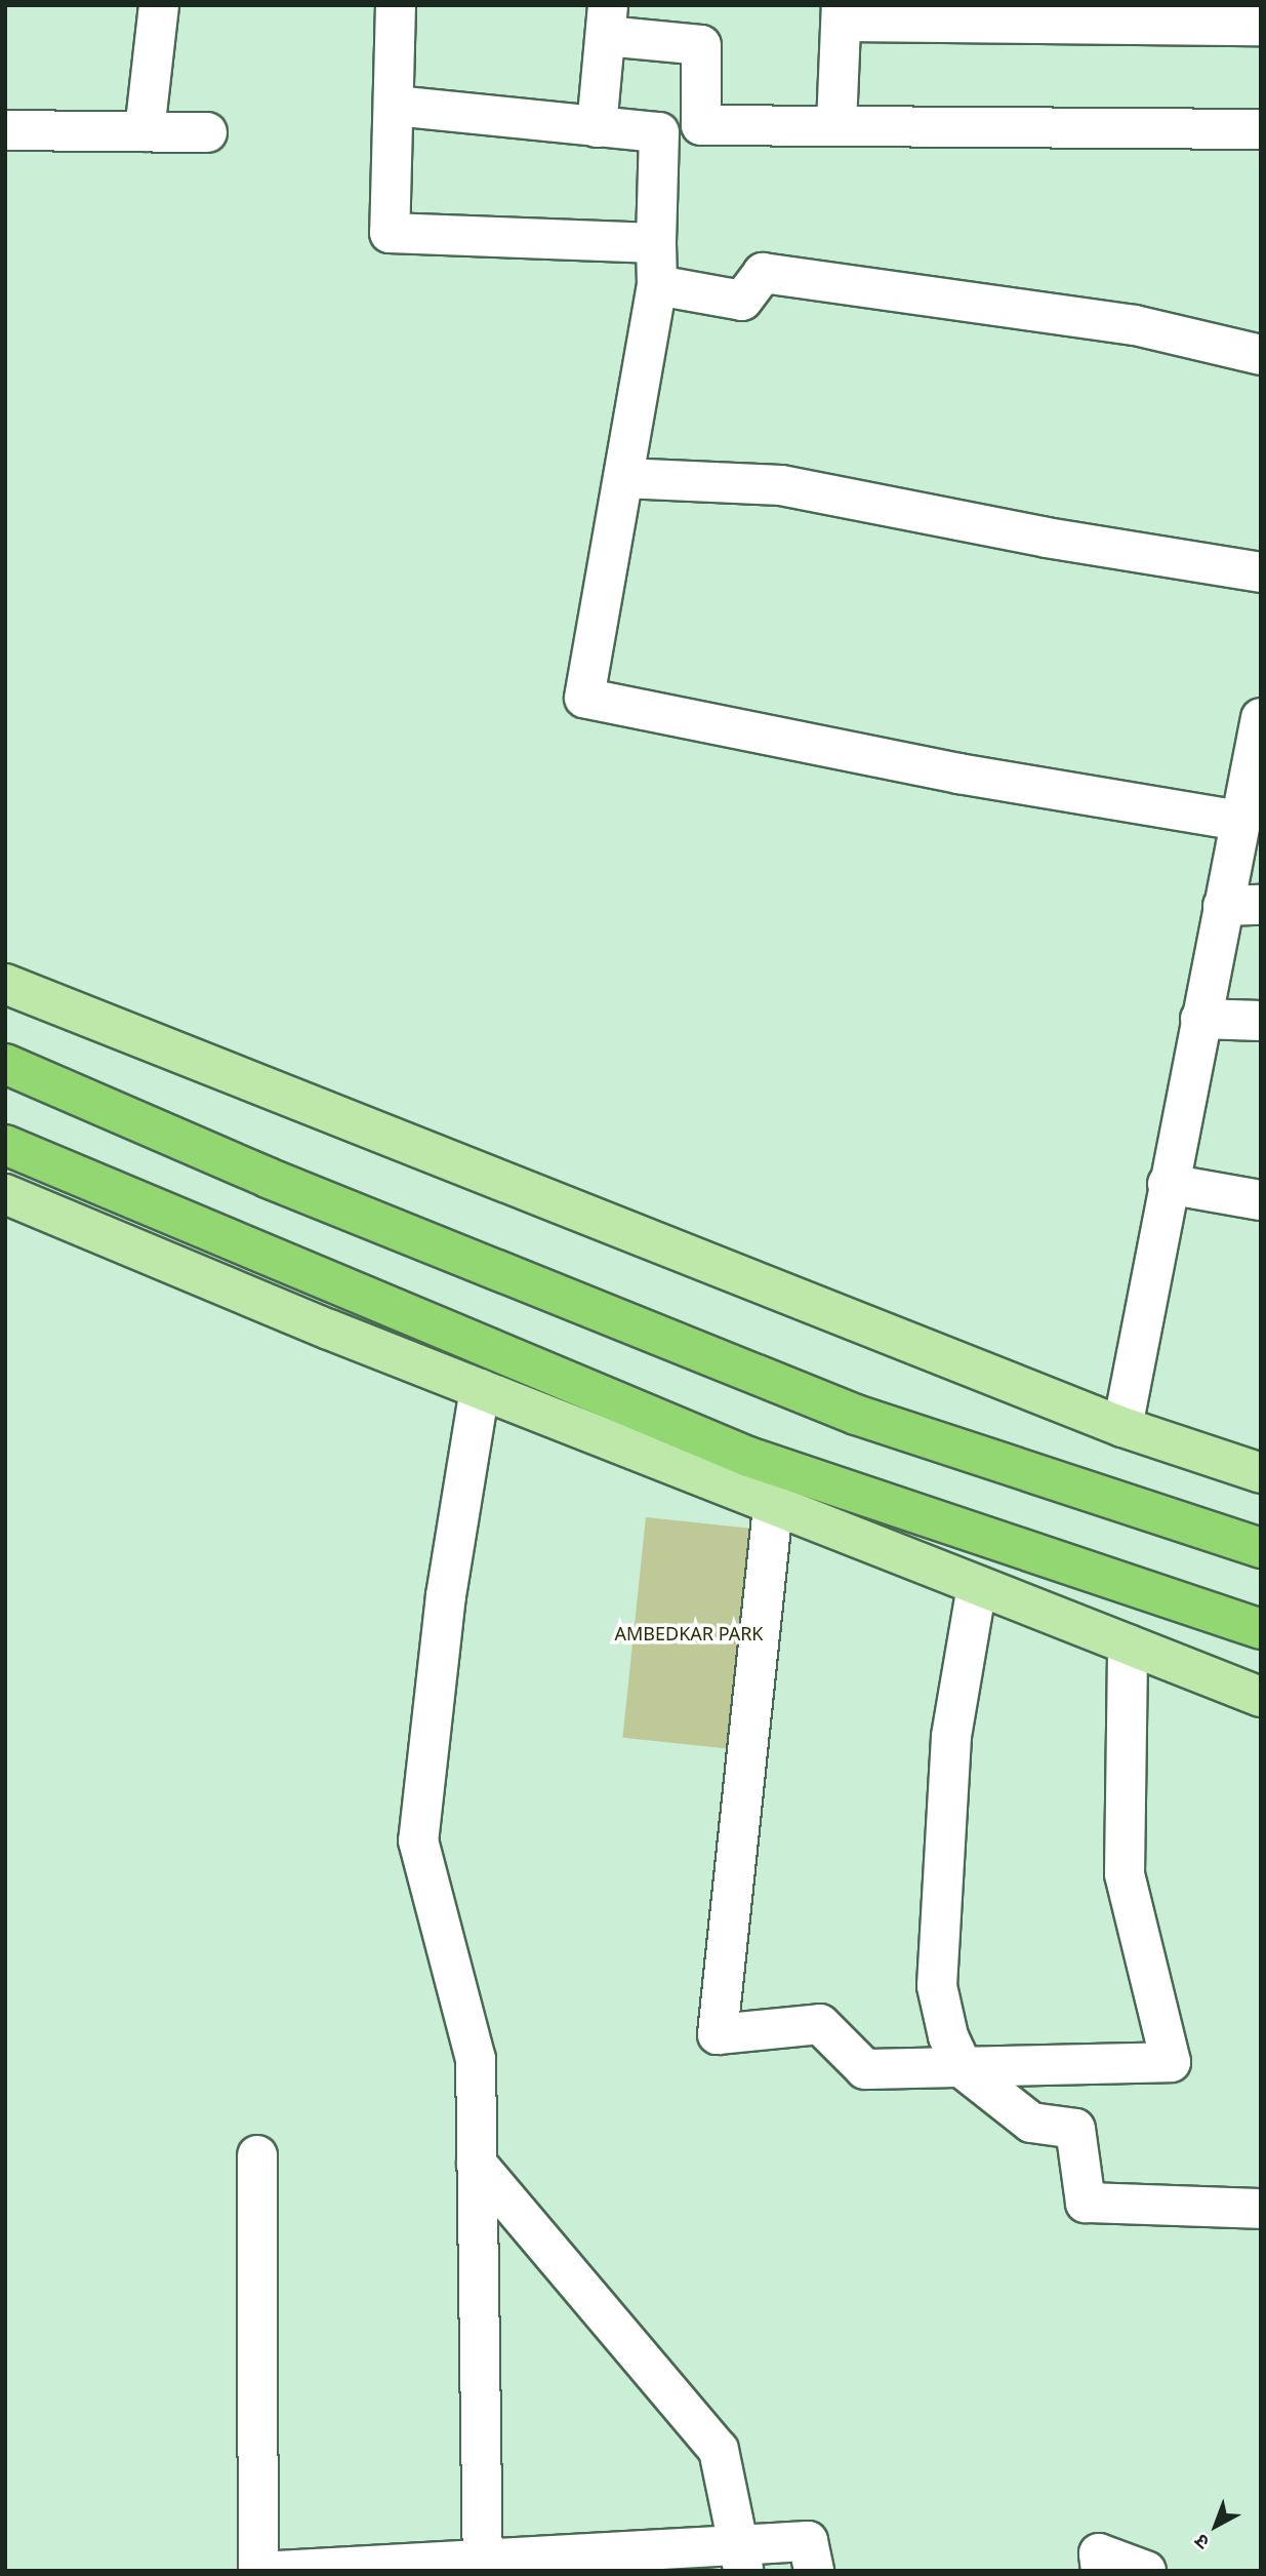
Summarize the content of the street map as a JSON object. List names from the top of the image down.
{
  "parks": ["AMBEDKAR PARK"],
  "north": "bottom left"
}
